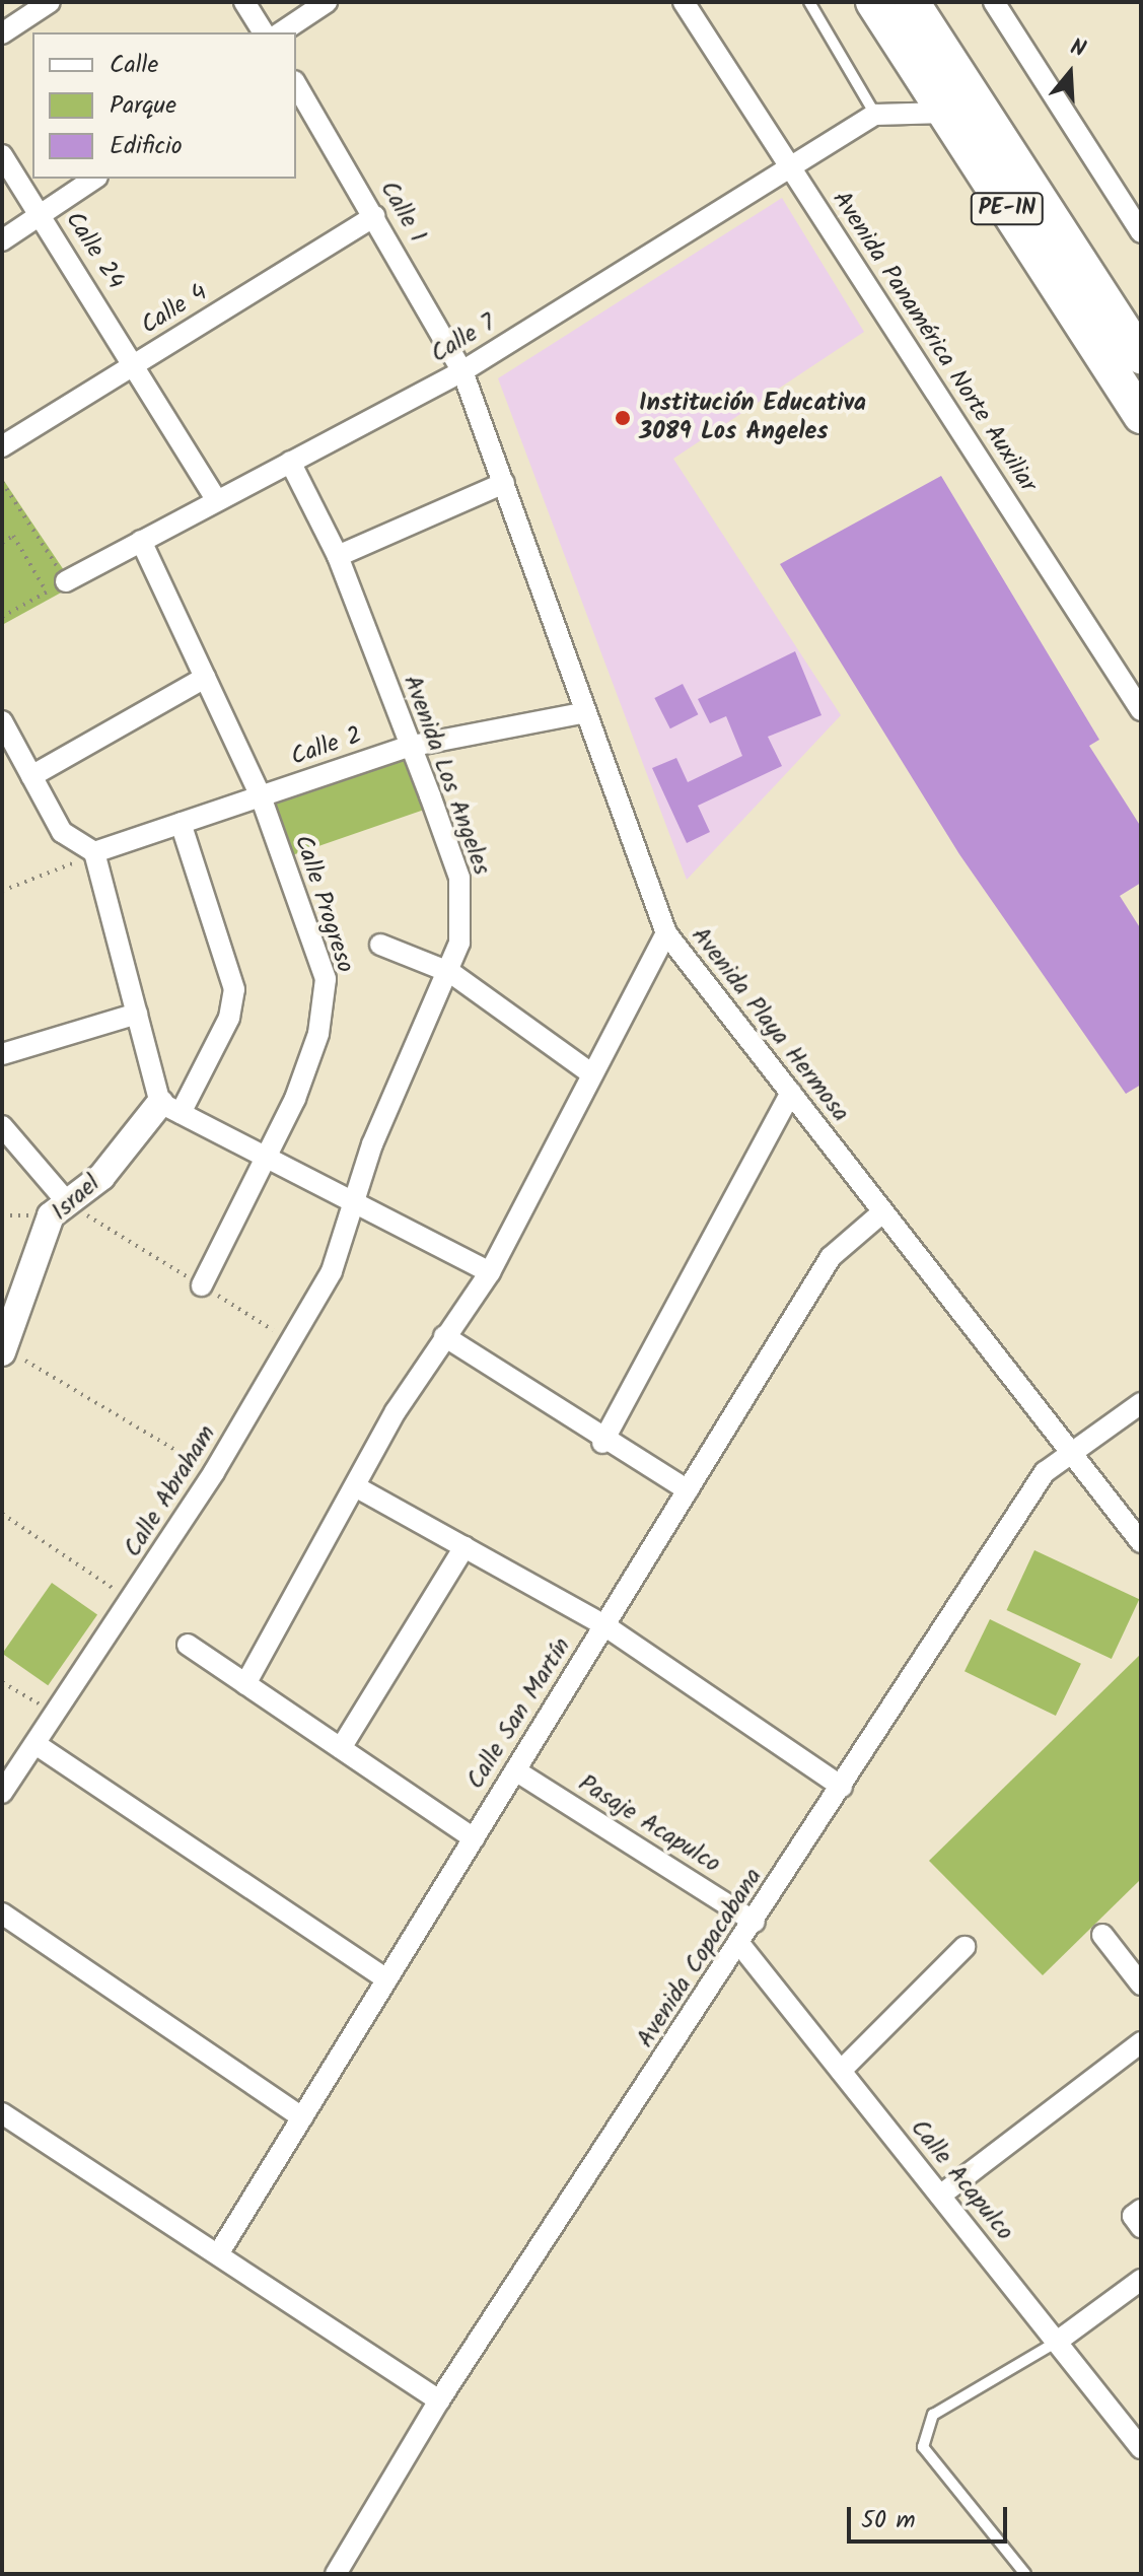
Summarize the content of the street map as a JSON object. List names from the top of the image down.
{
  "streets": {
    "highway": ["PE-1N"],
    "street": [
      "Calle 1",
      "Calle 24",
      "Calle 4",
      "Calle 7",
      "Avenida Panamérica Norte Auxiliar",
      "Calle 2",
      "Avenida Los Angeles",
      "Calle Progreso",
      "Avenida Playa Hermosa",
      "Israel",
      "Calle Abraham",
      "Calle San Martín",
      "Pasaje Acapulco",
      "Avenida Copacabana",
      "Calle Acapulco"
    ]
  },
  "crossings": [
    ["Calle 1", "Calle 4"],
    ["Calle 1", "Calle 7"],
    ["Calle 1", "Avenida Playa Hermosa"],
    ["Calle 24", "Calle 4"],
    ["Calle 24", "Calle 7"],
    ["Calle 7", "Avenida Panamérica Norte Auxiliar"],
    ["Calle 7", "Avenida Los Angeles"],
    ["Calle 7", "Calle Progreso"],
    ["Calle 7", "Avenida Playa Hermosa"],
    ["Calle 2", "Avenida Los Angeles"],
    ["Calle 2", "Calle Progreso"],
    ["Calle 2", "Avenida Playa Hermosa"],
    ["Avenida Los Angeles", "Calle Abraham"],
    ["Avenida Playa Hermosa", "Calle San Martín"],
    ["Avenida Playa Hermosa", "Avenida Copacabana"],
    ["Calle San Martín", "Pasaje Acapulco"],
    ["Pasaje Acapulco", "Avenida Copacabana"],
    ["Avenida Copacabana", "Calle Acapulco"]
  ],
  "places": ["Institución Educativa 3089 Los Angeles"],
  "legend": ["Calle", "Parque", "Edificio"],
  "scale_bar": "50 m",
  "north": "top"
}
